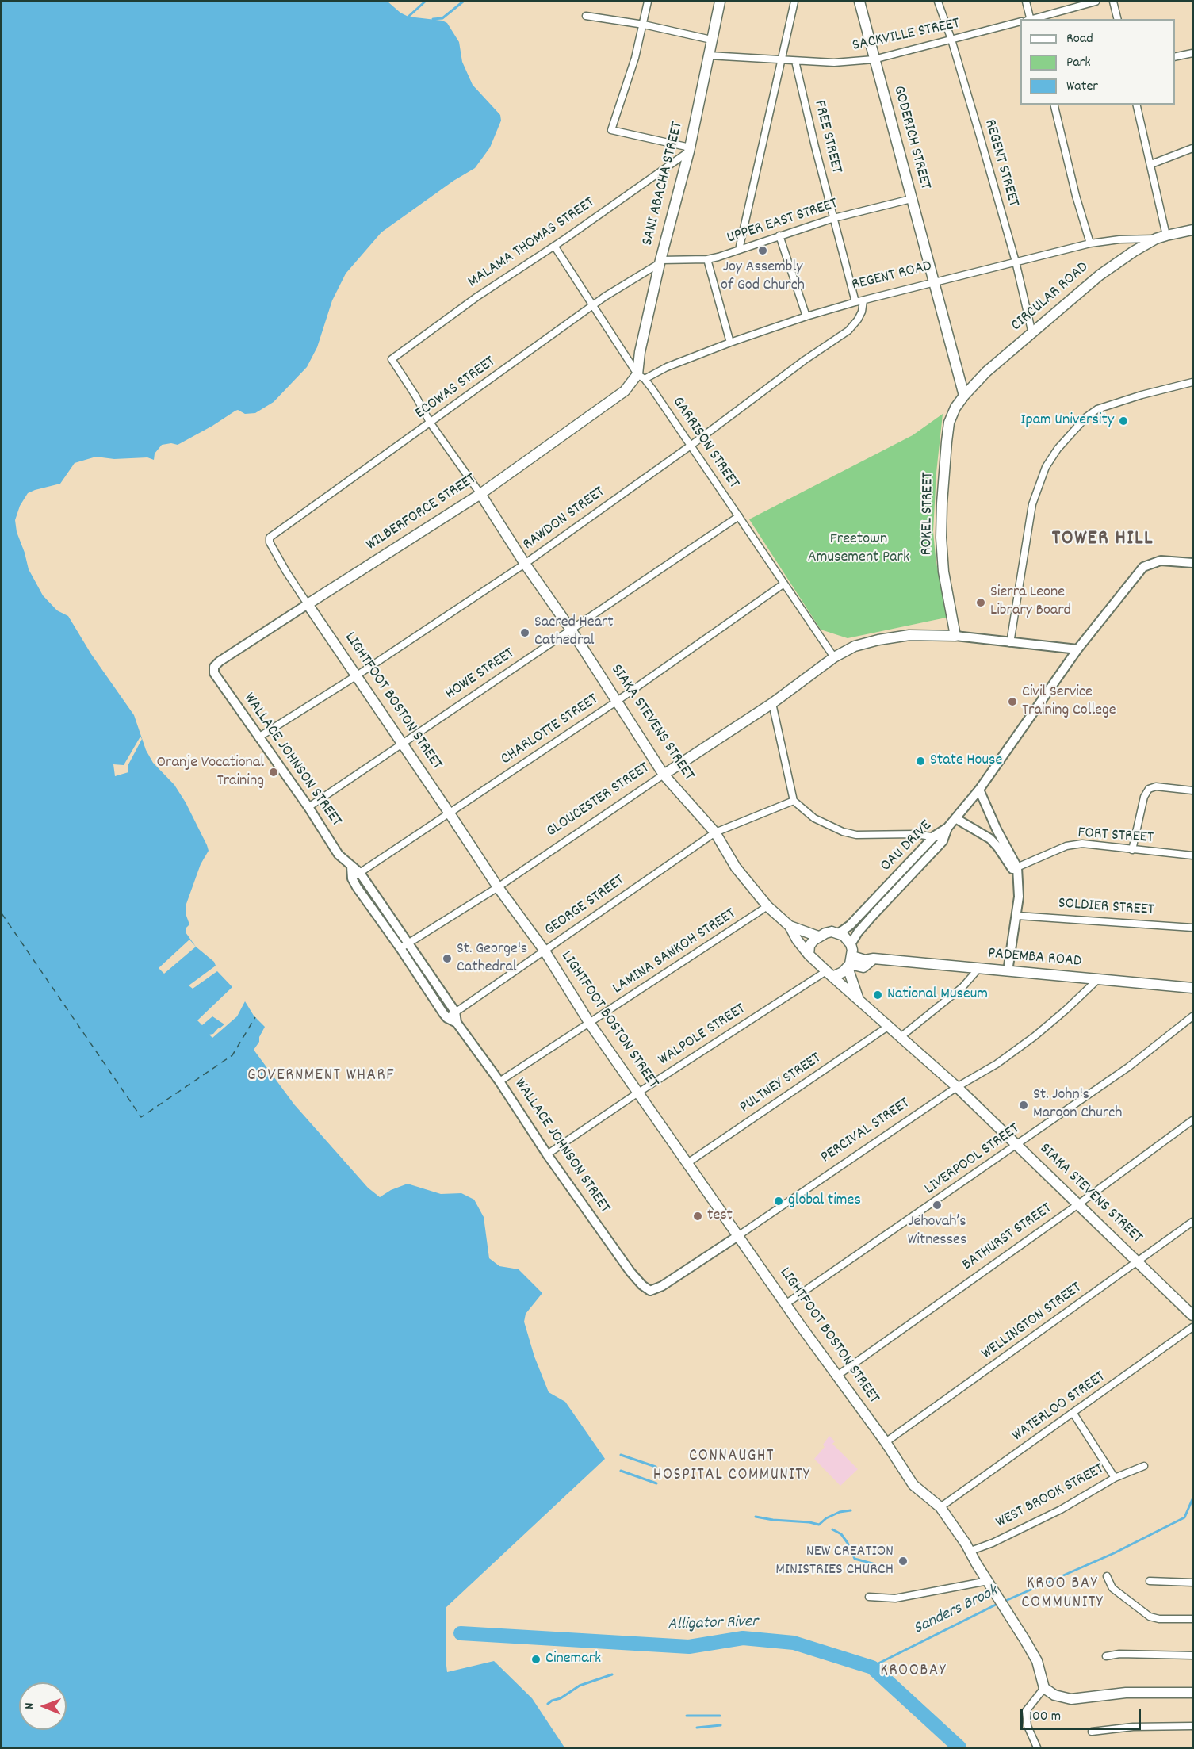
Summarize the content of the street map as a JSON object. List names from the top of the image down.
{
  "streets": {
    "main road": [
      "GODERICH STREET",
      "SANI ABACHA STREET",
      "CIRCULAR ROAD",
      "WILBERFORCE STREET",
      "ROKEL STREET",
      "LIGHTFOOT BOSTON STREET",
      "SIAKA STEVENS STREET",
      "GLOUCESTER STREET",
      "PADEMBA ROAD"
    ],
    "street": [
      "SACKVILLE STREET",
      "FREE STREET",
      "REGENT STREET",
      "UPPER EAST STREET",
      "MALAMA THOMAS STREET",
      "REGENT ROAD",
      "ECOWAS STREET",
      "GARRISON STREET",
      "RAWDON STREET",
      "HOWE STREET",
      "CHARLOTTE STREET",
      "WALLACE JOHNSON STREET",
      "FORT STREET",
      "OAU DRIVE",
      "GEORGE STREET",
      "SOLDIER STREET",
      "LAMINA SANKOH STREET",
      "WALPOLE STREET",
      "PULTNEY STREET",
      "PERCIVAL STREET",
      "LIVERPOOL STREET",
      "BATHURST STREET",
      "WELLINGTON STREET",
      "WATERLOO STREET",
      "WEST BROOK STREET"
    ]
  },
  "crossings": [
    ["SACKVILLE STREET", "FREE STREET"],
    ["SACKVILLE STREET", "GODERICH STREET"],
    ["SACKVILLE STREET", "REGENT STREET"],
    ["SACKVILLE STREET", "SANI ABACHA STREET"],
    ["FREE STREET", "UPPER EAST STREET"],
    ["FREE STREET", "REGENT ROAD"],
    ["GODERICH STREET", "UPPER EAST STREET"],
    ["GODERICH STREET", "REGENT ROAD"],
    ["GODERICH STREET", "CIRCULAR ROAD"],
    ["GODERICH STREET", "ROKEL STREET"],
    ["REGENT STREET", "REGENT ROAD"],
    ["REGENT STREET", "CIRCULAR ROAD"],
    ["SANI ABACHA STREET", "UPPER EAST STREET"],
    ["SANI ABACHA STREET", "MALAMA THOMAS STREET"],
    ["SANI ABACHA STREET", "REGENT ROAD"],
    ["SANI ABACHA STREET", "ECOWAS STREET"],
    ["SANI ABACHA STREET", "GARRISON STREET"],
    ["SANI ABACHA STREET", "WILBERFORCE STREET"],
    ["UPPER EAST STREET", "ECOWAS STREET"],
    ["MALAMA THOMAS STREET", "GARRISON STREET"],
    ["MALAMA THOMAS STREET", "SIAKA STEVENS STREET"],
    ["REGENT ROAD", "CIRCULAR ROAD"],
    ["REGENT ROAD", "GARRISON STREET"],
    ["REGENT ROAD", "WILBERFORCE STREET"],
    ["REGENT ROAD", "RAWDON STREET"],
    ["CIRCULAR ROAD", "ROKEL STREET"],
    ["ECOWAS STREET", "GARRISON STREET"],
    ["ECOWAS STREET", "LIGHTFOOT BOSTON STREET"],
    ["ECOWAS STREET", "SIAKA STEVENS STREET"],
    ["GARRISON STREET", "WILBERFORCE STREET"],
    ["GARRISON STREET", "RAWDON STREET"],
    ["GARRISON STREET", "HOWE STREET"],
    ["GARRISON STREET", "CHARLOTTE STREET"],
    ["GARRISON STREET", "GLOUCESTER STREET"],
    ["WILBERFORCE STREET", "LIGHTFOOT BOSTON STREET"],
    ["WILBERFORCE STREET", "SIAKA STEVENS STREET"],
    ["WILBERFORCE STREET", "WALLACE JOHNSON STREET"],
    ["ROKEL STREET", "GLOUCESTER STREET"],
    ["RAWDON STREET", "LIGHTFOOT BOSTON STREET"],
    ["RAWDON STREET", "SIAKA STEVENS STREET"],
    ["RAWDON STREET", "WALLACE JOHNSON STREET"],
    ["HOWE STREET", "LIGHTFOOT BOSTON STREET"],
    ["HOWE STREET", "SIAKA STEVENS STREET"],
    ["HOWE STREET", "WALLACE JOHNSON STREET"],
    ["LIGHTFOOT BOSTON STREET", "CHARLOTTE STREET"],
    ["LIGHTFOOT BOSTON STREET", "GLOUCESTER STREET"],
    ["LIGHTFOOT BOSTON STREET", "GEORGE STREET"],
    ["LIGHTFOOT BOSTON STREET", "LAMINA SANKOH STREET"],
    ["LIGHTFOOT BOSTON STREET", "WALPOLE STREET"],
    ["LIGHTFOOT BOSTON STREET", "PULTNEY STREET"],
    ["LIGHTFOOT BOSTON STREET", "PERCIVAL STREET"],
    ["LIGHTFOOT BOSTON STREET", "LIVERPOOL STREET"],
    ["LIGHTFOOT BOSTON STREET", "BATHURST STREET"],
    ["LIGHTFOOT BOSTON STREET", "WELLINGTON STREET"],
    ["LIGHTFOOT BOSTON STREET", "WATERLOO STREET"],
    ["LIGHTFOOT BOSTON STREET", "WEST BROOK STREET"],
    ["SIAKA STEVENS STREET", "CHARLOTTE STREET"],
    ["SIAKA STEVENS STREET", "GLOUCESTER STREET"],
    ["SIAKA STEVENS STREET", "OAU DRIVE"],
    ["SIAKA STEVENS STREET", "GEORGE STREET"],
    ["SIAKA STEVENS STREET", "LAMINA SANKOH STREET"],
    ["SIAKA STEVENS STREET", "PADEMBA ROAD"],
    ["SIAKA STEVENS STREET", "WALPOLE STREET"],
    ["SIAKA STEVENS STREET", "PULTNEY STREET"],
    ["SIAKA STEVENS STREET", "PERCIVAL STREET"],
    ["SIAKA STEVENS STREET", "LIVERPOOL STREET"],
    ["SIAKA STEVENS STREET", "BATHURST STREET"],
    ["SIAKA STEVENS STREET", "WELLINGTON STREET"],
    ["CHARLOTTE STREET", "WALLACE JOHNSON STREET"],
    ["WALLACE JOHNSON STREET", "GLOUCESTER STREET"],
    ["WALLACE JOHNSON STREET", "GEORGE STREET"],
    ["WALLACE JOHNSON STREET", "LAMINA SANKOH STREET"],
    ["WALLACE JOHNSON STREET", "WALPOLE STREET"],
    ["WALLACE JOHNSON STREET", "PERCIVAL STREET"],
    ["OAU DRIVE", "PADEMBA ROAD"],
    ["OAU DRIVE", "WALPOLE STREET"],
    ["PADEMBA ROAD", "WALPOLE STREET"],
    ["PADEMBA ROAD", "PERCIVAL STREET"]
  ],
  "districts": [
    "TOWER HILL",
    "GOVERNMENT WHARF",
    "CONNAUGHT HOSPITAL COMMUNITY",
    "KROO BAY COMMUNITY",
    "KROOBAY"
  ],
  "water": ["Sanders Brook", "Alligator River"],
  "parks": ["Freetown Amusement Park"],
  "places": [
    "Joy Assembly of God Church",
    "Ipam University",
    "Sierra Leone Library Board",
    "Sacred Heart Cathedral",
    "Civil Service Training College",
    "State House",
    "Oranje Vocational Training",
    "St. George's Cathedral",
    "National Museum",
    "St. John's Maroon Church",
    "global times",
    "Jehovah’s Witnesses",
    "test",
    "NEW CREATION MINISTRIES CHURCH",
    "Cinemark"
  ],
  "legend": ["Road", "Park", "Water"],
  "scale_bar": "100 m",
  "north": "left"
}
